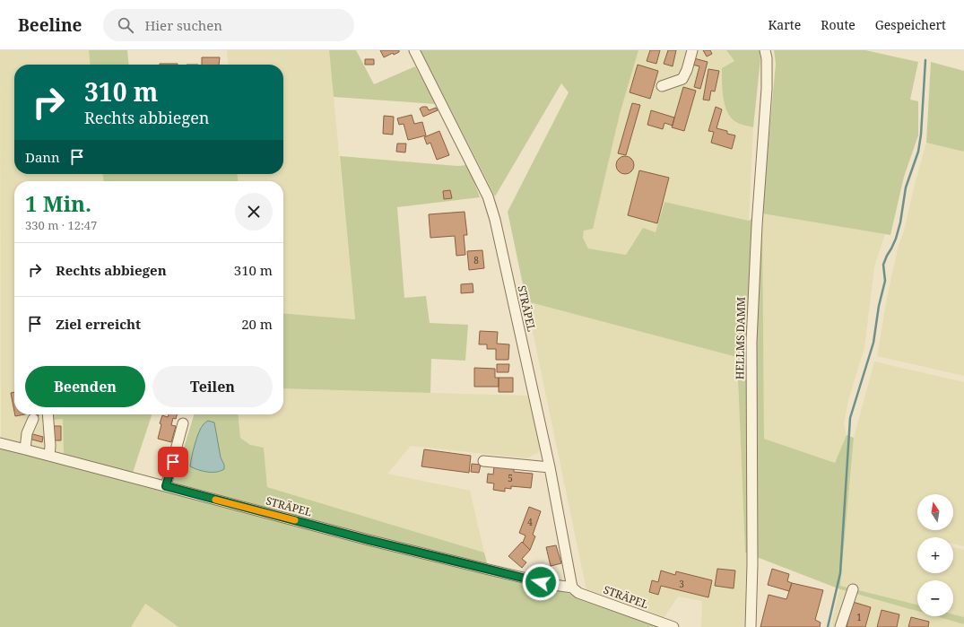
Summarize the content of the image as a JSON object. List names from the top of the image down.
{
  "streets": {
    "street": ["STRÄPEL", "HELLMS DAMM"]
  },
  "house_numbers": [
    "8",
    "5",
    "4",
    "3",
    "1"
  ],
  "north": "top",
  "page": {
    "header": "Beeline",
    "search": "Hier suchen",
    "nav": ["Karte", "Route", "Gespeichert"],
    "turn": ["310 m", "Rechts abbiegen"],
    "then": "Dann",
    "heading": ["1 Min.", "330 m · 12:47"],
    "list": [
      {
        "name": "Rechts abbiegen",
        "value": "310 m"
      },
      {
        "name": "Ziel erreicht",
        "value": "20 m"
      }
    ],
    "buttons": ["Beenden", "Teilen"],
    "map_buttons": ["+", "−"]
  }
}
